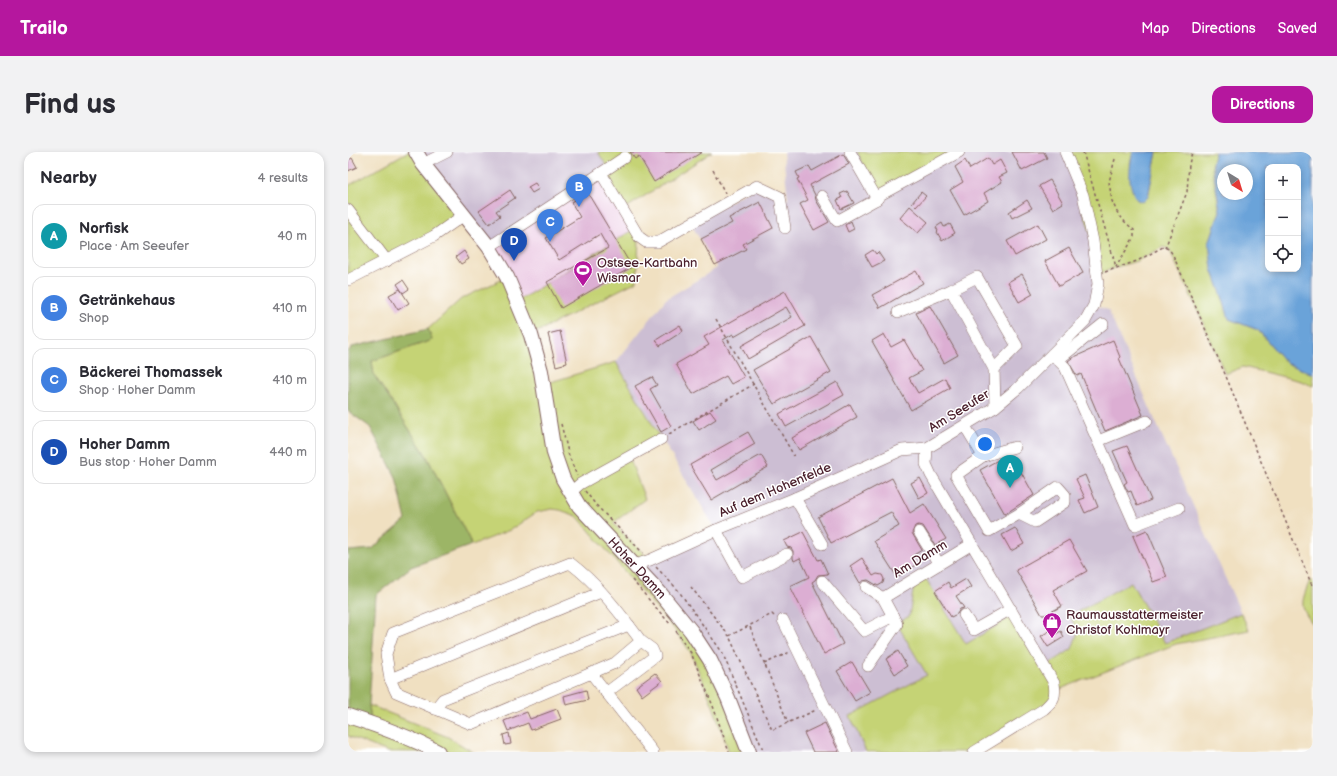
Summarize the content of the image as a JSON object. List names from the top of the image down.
{
  "streets": {
    "main road": ["Hoher Damm"],
    "street": ["Am Seeufer", "Auf dem Hohenfelde", "Am Damm"]
  },
  "crossings": [
    ["Am Seeufer", "Auf dem Hohenfelde"],
    ["Am Seeufer", "Am Damm"],
    ["Auf dem Hohenfelde", "Hoher Damm"]
  ],
  "places": {
    "sports": ["Ostsee-Kartbahn Wismar"],
    "shop": ["Raumausstattermeister Christof Kohlmayr"]
  },
  "north": "bottom right",
  "page": {
    "header": "Trailo",
    "nav": ["Map", "Directions", "Saved"],
    "buttons": "Directions",
    "title": "Find us",
    "heading": ["Nearby", "4 results"],
    "map_buttons": ["+", "−"],
    "pins": [
      "B",
      "C",
      "D",
      "A"
    ],
    "list": [
      {
        "mark": "A",
        "name": "Norfisk",
        "note": "Place · Am Seeufer",
        "value": "40 m"
      },
      {
        "mark": "B",
        "name": "Getränkehaus",
        "note": "Shop",
        "value": "410 m"
      },
      {
        "mark": "C",
        "name": "Bäckerei Thomassek",
        "note": "Shop · Hoher Damm",
        "value": "410 m"
      },
      {
        "mark": "D",
        "name": "Hoher Damm",
        "note": "Bus stop · Hoher Damm",
        "value": "440 m"
      }
    ]
  }
}
